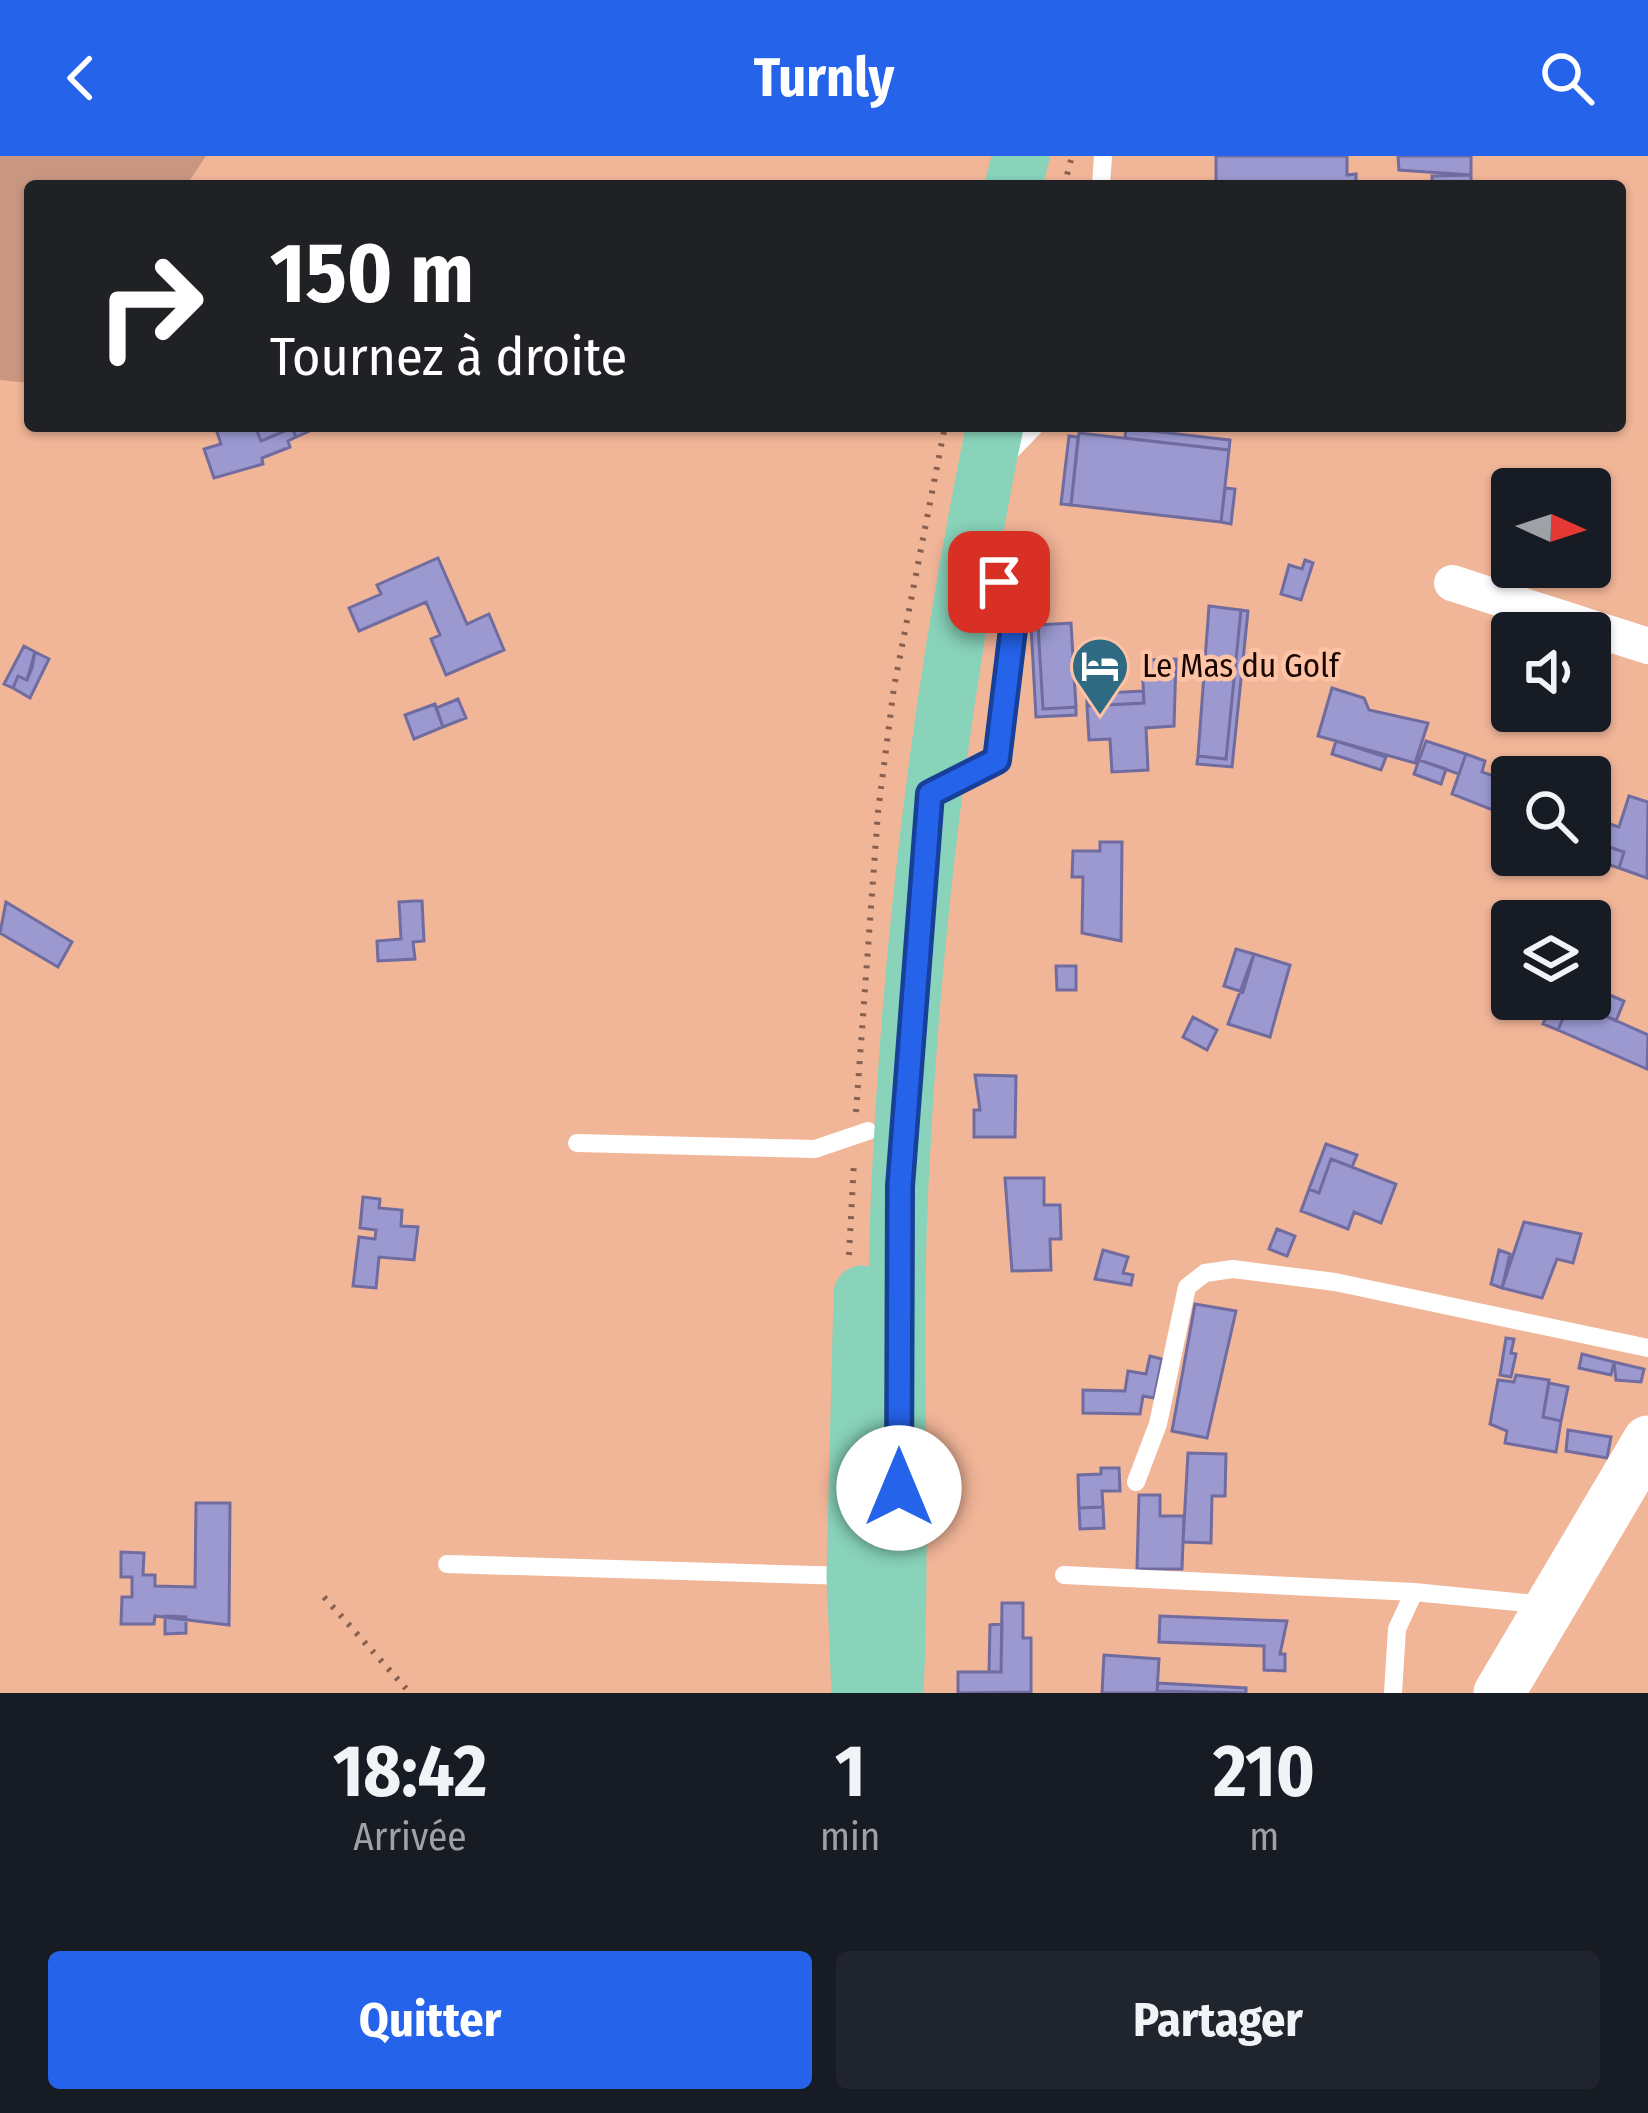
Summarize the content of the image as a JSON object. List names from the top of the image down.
{
  "places": {
    "hotel": ["Le Mas du Golf"]
  },
  "north": "right",
  "page": {
    "header": "Turnly",
    "turn": ["150 m", "Tournez à droite"],
    "eta": [
      "18:42",
      "Arrivée",
      "1",
      "min",
      "210",
      "m"
    ],
    "buttons": ["Quitter", "Partager"]
  }
}
